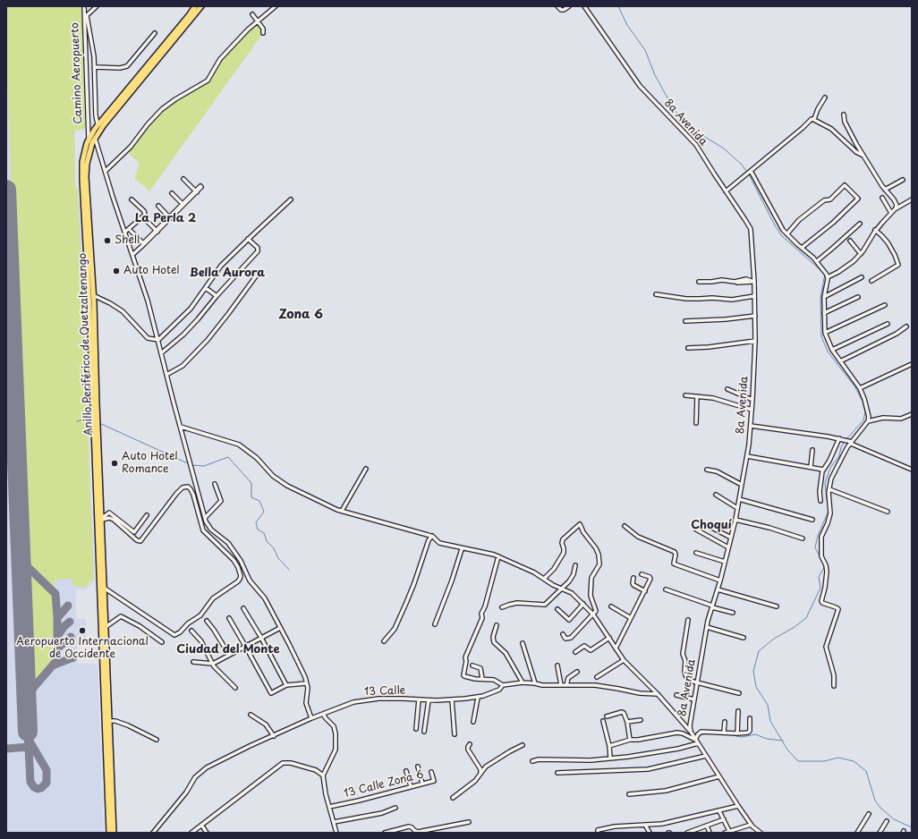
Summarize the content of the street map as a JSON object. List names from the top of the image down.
{
  "streets": {
    "highway": ["Anillo Periférico de Quetzaltenango"],
    "street": [
      "Camino Aeropuerto",
      "8a Avenida",
      "13 Calle",
      "13 Calle Zona 6"
    ]
  },
  "crossings": [
    ["Camino Aeropuerto", "Anillo Periférico de Quetzaltenango"]
  ],
  "districts": [
    "La Perla 2",
    "Bella Aurora",
    "Zona 6",
    "Choquí",
    "Ciudad del Monte"
  ],
  "places": [
    "Shell",
    "Auto Hotel",
    "Auto Hotel Romance",
    "Aeropuerto Internacional de Occidente"
  ]
}
